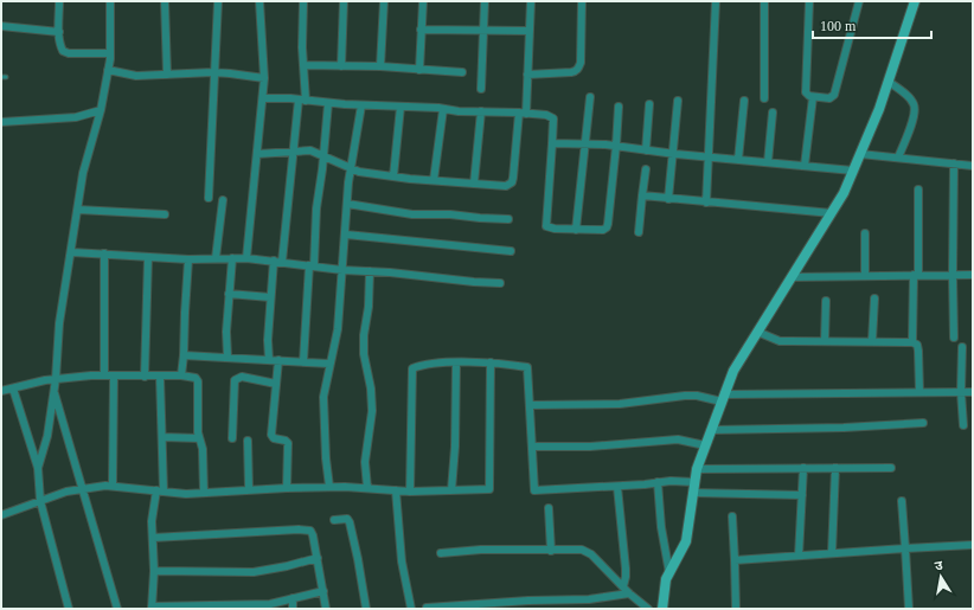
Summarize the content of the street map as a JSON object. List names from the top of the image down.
{
  "scale_bar": "100 m",
  "north": "top"
}
